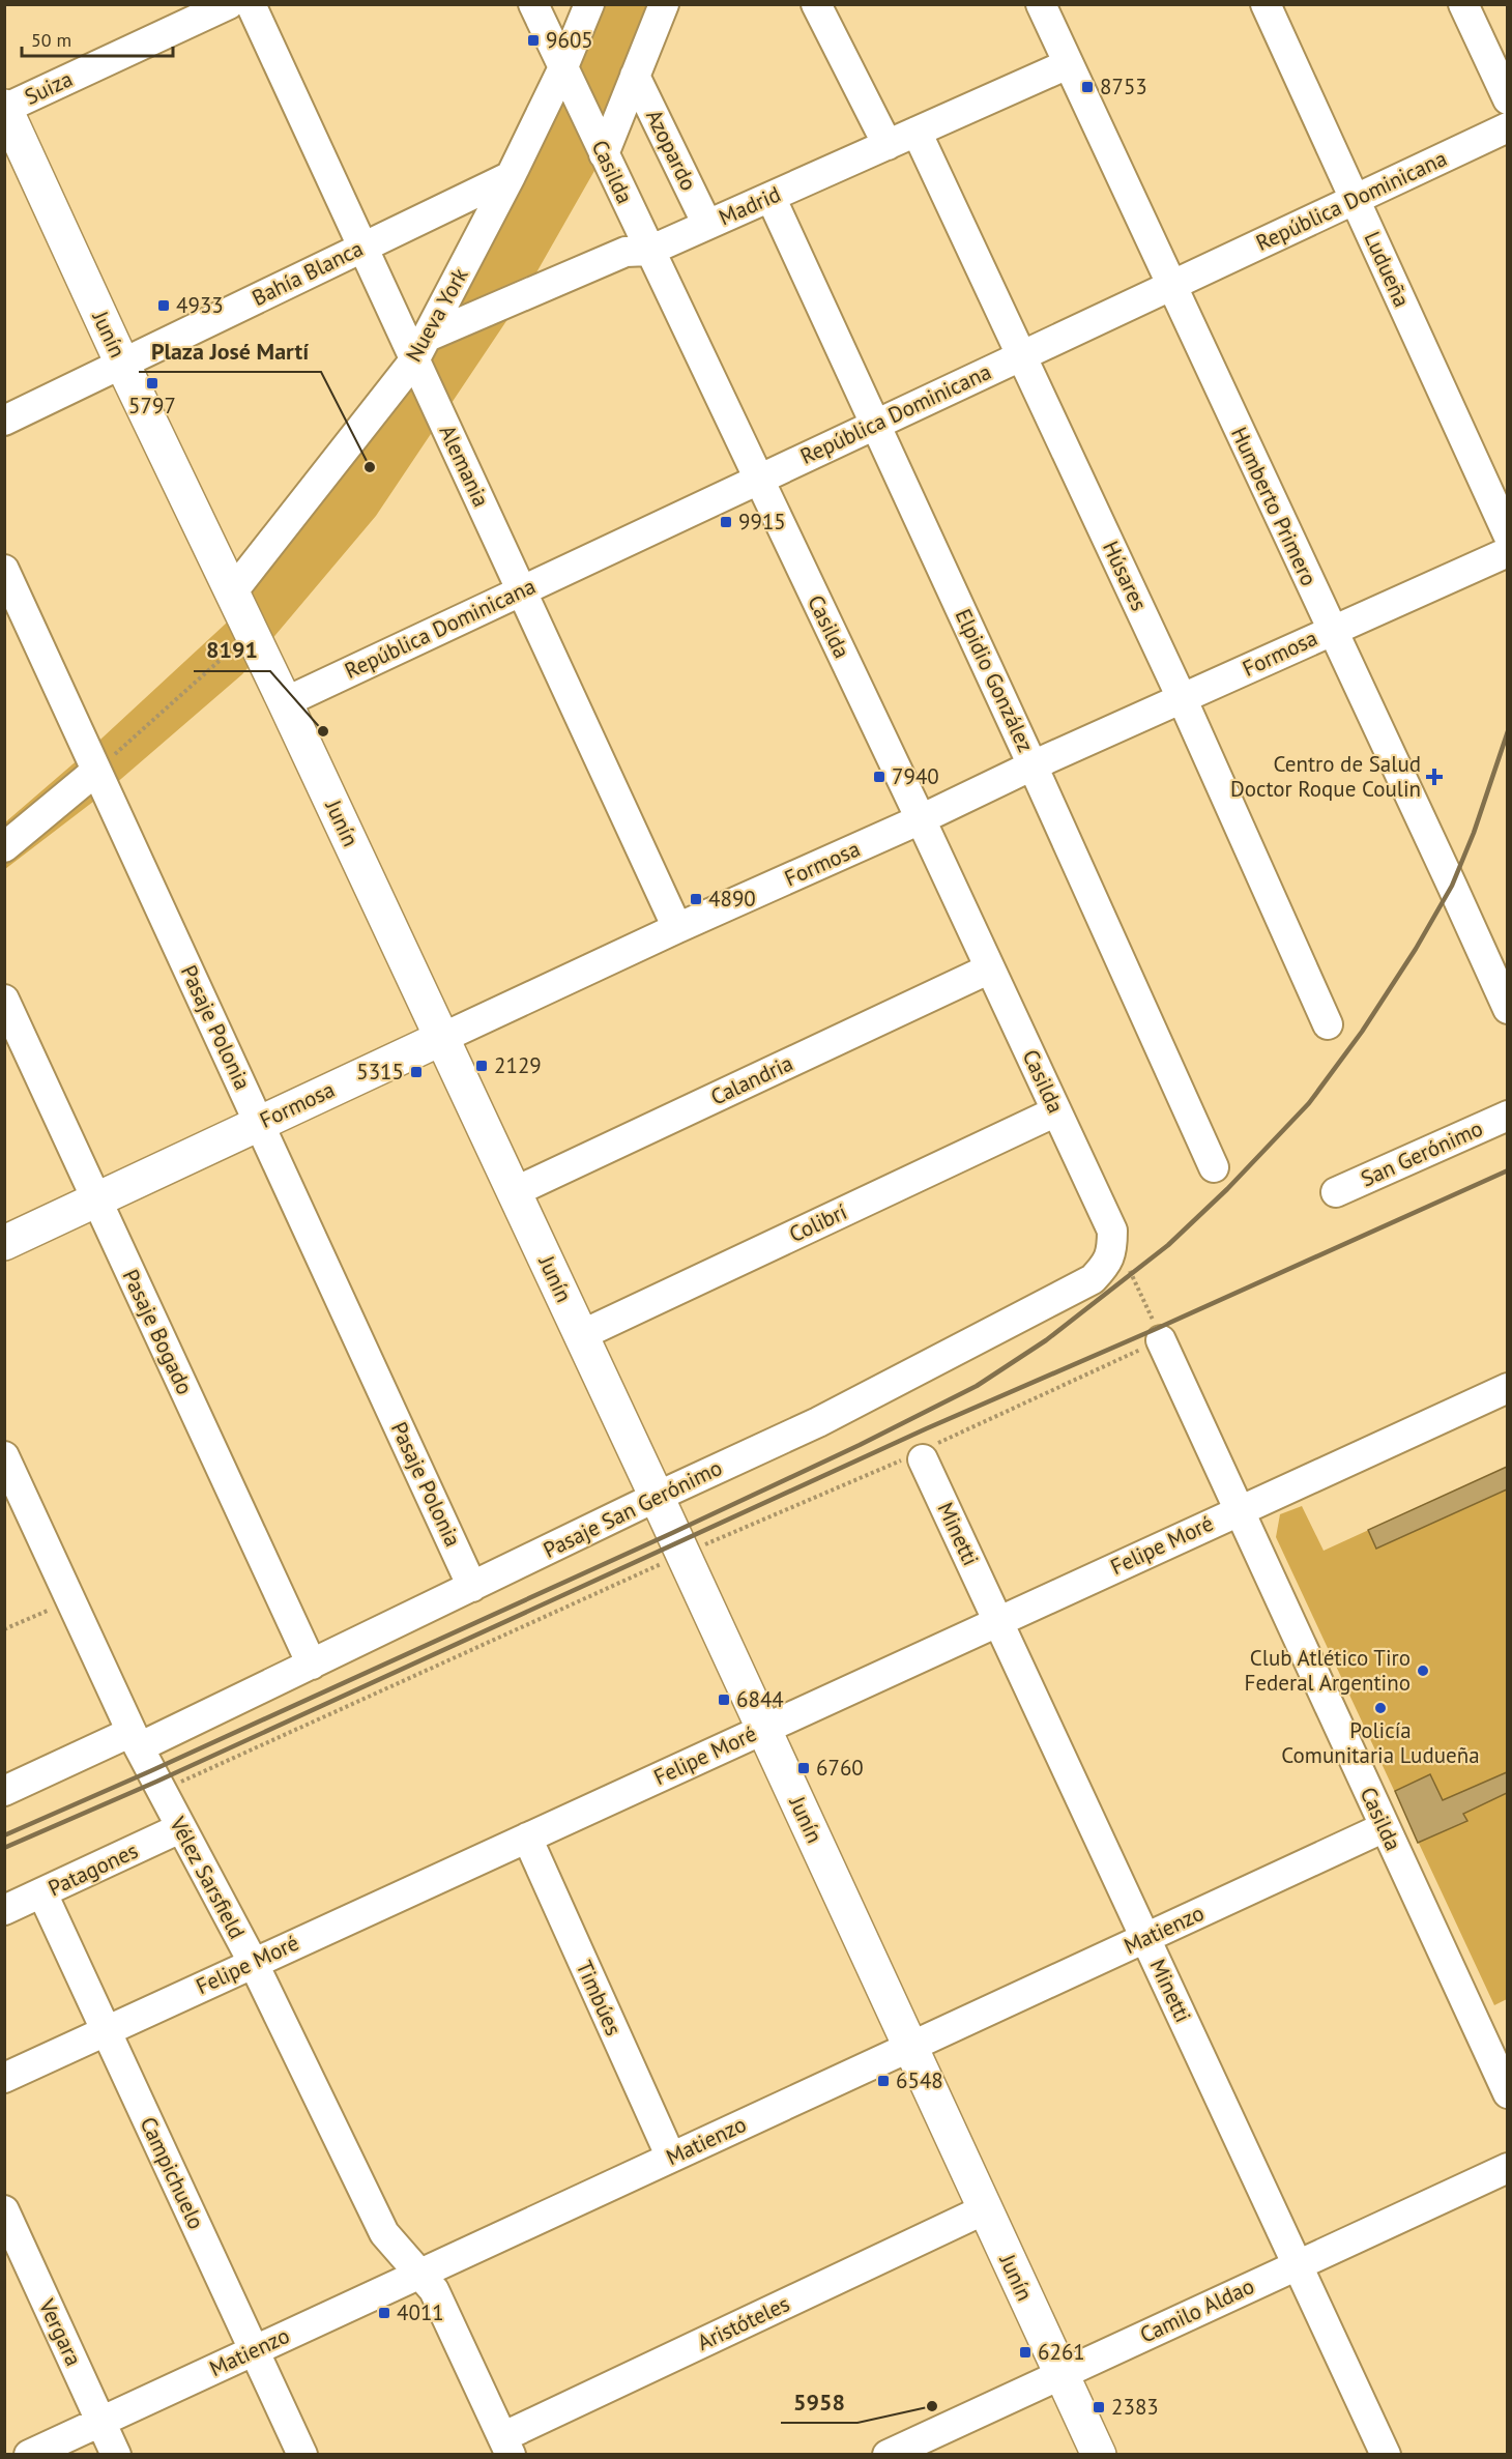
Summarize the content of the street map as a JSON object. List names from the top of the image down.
{
  "streets": {
    "main road": ["Junín", "Formosa"],
    "street": [
      "Suiza",
      "Azopardo",
      "Casilda",
      "República Dominicana",
      "Madrid",
      "Ludueña",
      "Bahía Blanca",
      "Nueva York",
      "Alemania",
      "Humberto Primero",
      "Húsares",
      "Elpidio González",
      "Pasaje Polonia",
      "Calandria",
      "San Gerónimo",
      "Colibrí",
      "Pasaje Bogado",
      "Pasaje San Gerónimo",
      "Minetti",
      "Felipe Moré",
      "Patagones",
      "Vélez Sarsfield",
      "Matienzo",
      "Timbúes",
      "Campichuelo",
      "Camilo Aldao",
      "Aristóteles",
      "Vergara"
    ]
  },
  "crossings": [
    ["Suiza", "Junín"],
    ["Azopardo", "Madrid"],
    ["Casilda", "República Dominicana"],
    ["Casilda", "Madrid"],
    ["Casilda", "Nueva York"],
    ["Casilda", "Formosa"],
    ["Casilda", "Calandria"],
    ["Casilda", "Colibrí"],
    ["Casilda", "Pasaje San Gerónimo"],
    ["Casilda", "Felipe Moré"],
    ["Casilda", "Matienzo"],
    ["República Dominicana", "Ludueña"],
    ["República Dominicana", "Junín"],
    ["República Dominicana", "Alemania"],
    ["República Dominicana", "Humberto Primero"],
    ["República Dominicana", "Húsares"],
    ["República Dominicana", "Elpidio González"],
    ["Madrid", "Nueva York"],
    ["Madrid", "Alemania"],
    ["Madrid", "Humberto Primero"],
    ["Madrid", "Húsares"],
    ["Madrid", "Elpidio González"],
    ["Bahía Blanca", "Nueva York"],
    ["Bahía Blanca", "Junín"],
    ["Bahía Blanca", "Alemania"],
    ["Nueva York", "Junín"],
    ["Nueva York", "Alemania"],
    ["Junín", "Formosa"],
    ["Junín", "Calandria"],
    ["Junín", "Colibrí"],
    ["Junín", "Pasaje San Gerónimo"],
    ["Junín", "Felipe Moré"],
    ["Junín", "Matienzo"],
    ["Junín", "Camilo Aldao"],
    ["Junín", "Aristóteles"],
    ["Alemania", "Formosa"],
    ["Humberto Primero", "Formosa"],
    ["Húsares", "Formosa"],
    ["Formosa", "Elpidio González"],
    ["Formosa", "Pasaje Polonia"],
    ["Formosa", "Pasaje Bogado"],
    ["Pasaje Polonia", "Pasaje San Gerónimo"],
    ["Pasaje Bogado", "Pasaje San Gerónimo"],
    ["Pasaje San Gerónimo", "Vélez Sarsfield"],
    ["Minetti", "Felipe Moré"],
    ["Minetti", "Matienzo"],
    ["Minetti", "Camilo Aldao"],
    ["Felipe Moré", "Vélez Sarsfield"],
    ["Felipe Moré", "Timbúes"],
    ["Felipe Moré", "Campichuelo"],
    ["Patagones", "Vélez Sarsfield"],
    ["Patagones", "Campichuelo"],
    ["Vélez Sarsfield", "Matienzo"],
    ["Vélez Sarsfield", "Aristóteles"],
    ["Matienzo", "Timbúes"],
    ["Matienzo", "Campichuelo"],
    ["Matienzo", "Vergara"]
  ],
  "places": {
    "transit": [
      "9605",
      "8753",
      "4933",
      "5797",
      "9915",
      "7940",
      "4890",
      "2129",
      "5315",
      "6844",
      "6760",
      "6548",
      "4011",
      "6261",
      "2383"
    ],
    "other": [
      "Plaza José Martí",
      "8191",
      "Club Atlético Tiro Federal Argentino",
      "Policía Comunitaria Ludueña",
      "5958"
    ],
    "health": ["Centro de Salud Doctor Roque Coulin"]
  },
  "scale_bar": "50 m"
}
